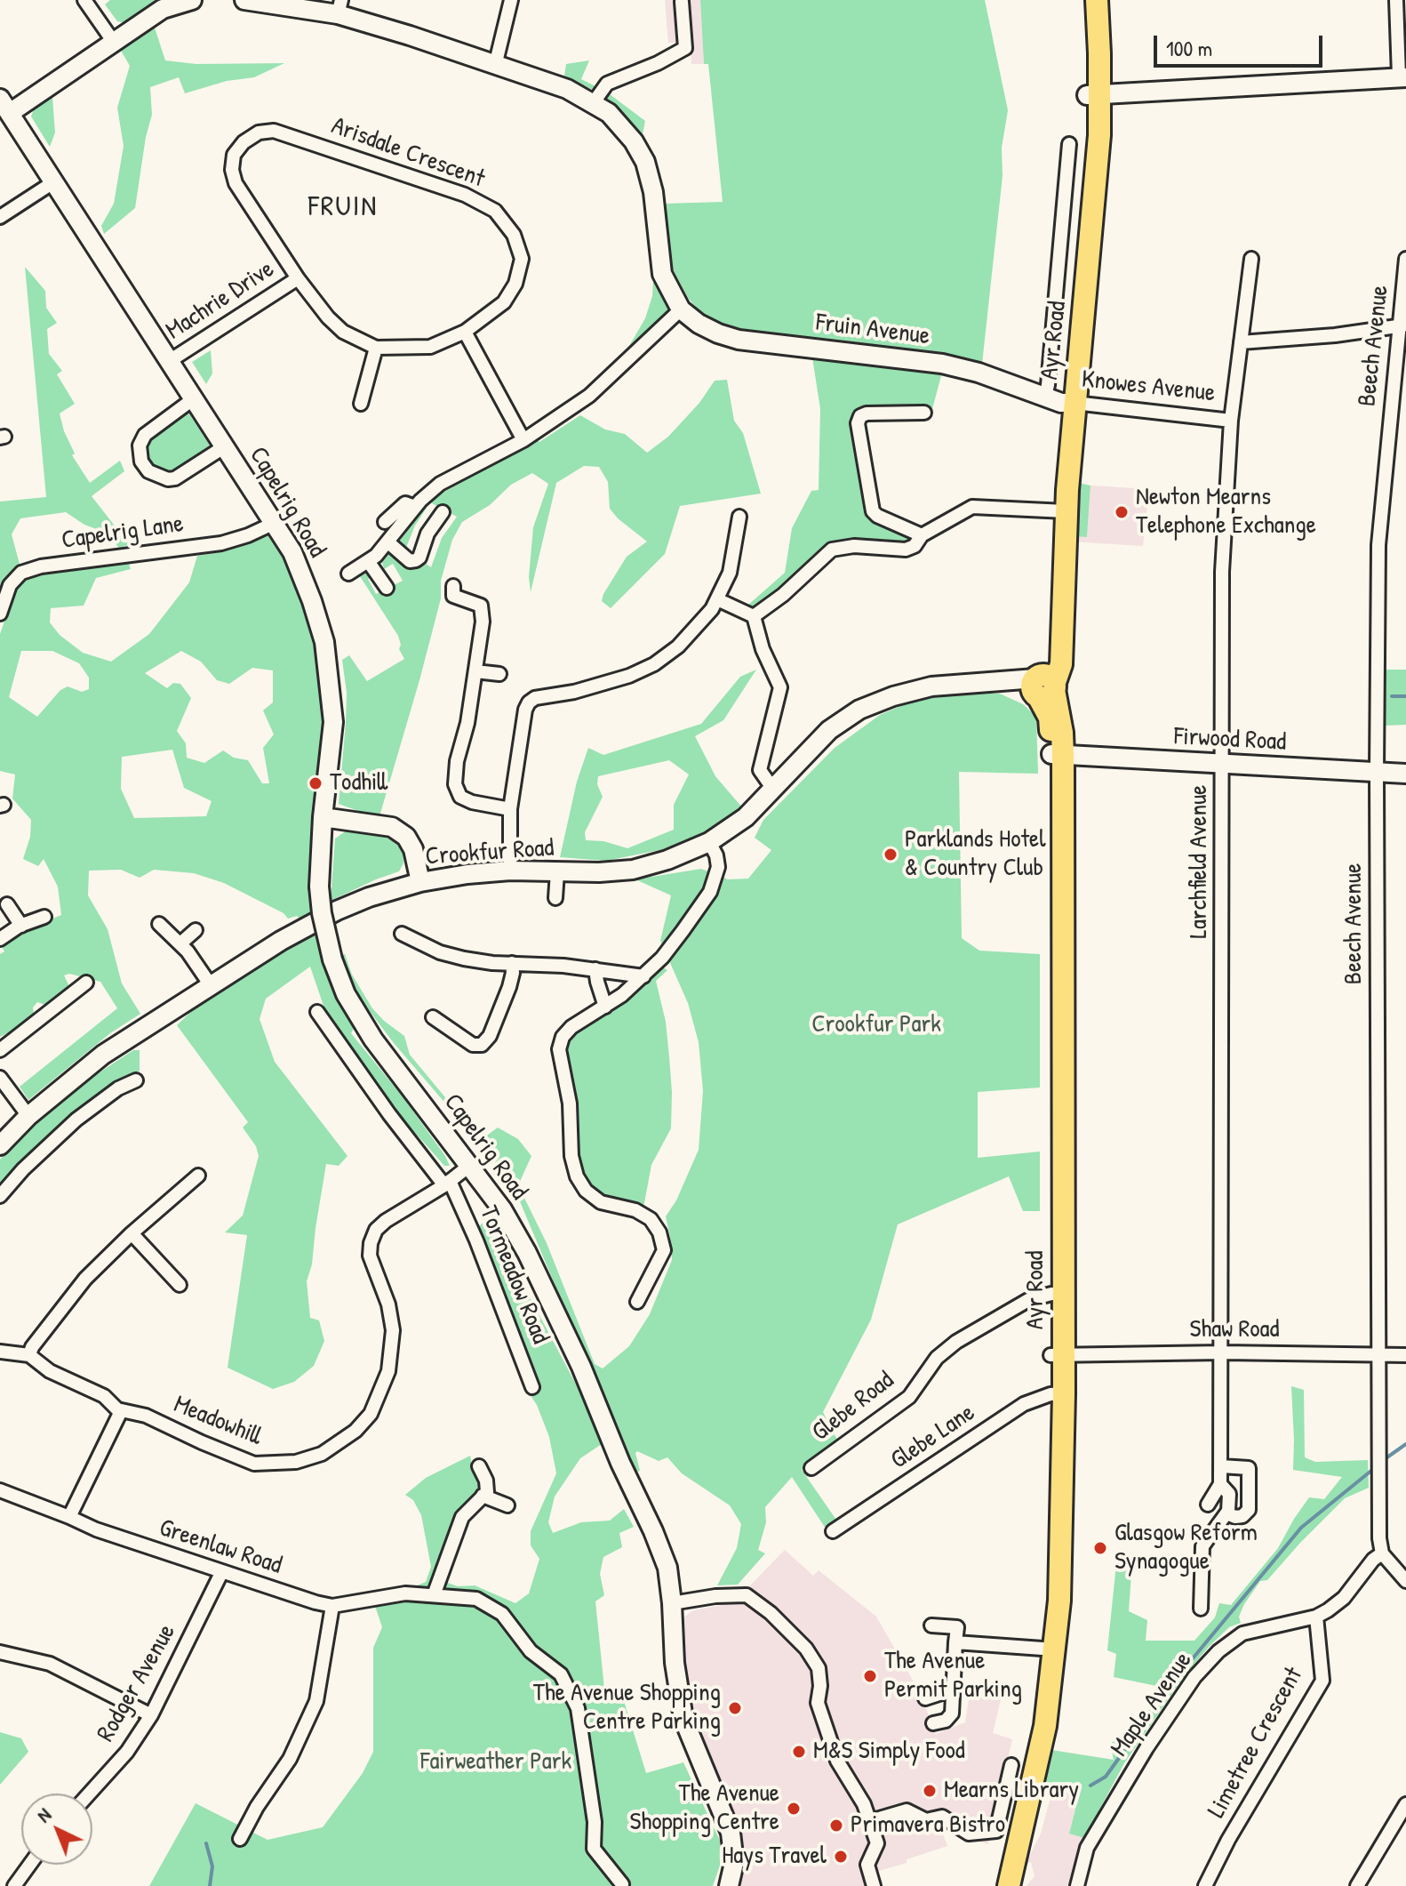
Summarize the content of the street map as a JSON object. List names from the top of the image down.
{
  "streets": {
    "main road": ["Ayr Road"],
    "street": [
      "Arisdale Crescent",
      "Machrie Drive",
      "Fruin Avenue",
      "Beech Avenue",
      "Knowes Avenue",
      "Capelrig Road",
      "Capelrig Lane",
      "Firwood Road",
      "Crookfur Road",
      "Larchfield Avenue",
      "Tormeadow Road",
      "Shaw Road",
      "Glebe Road",
      "Meadowhill",
      "Glebe Lane",
      "Greenlaw Road",
      "Rodger Avenue",
      "Maple Avenue",
      "Limetree Crescent"
    ]
  },
  "crossings": [
    ["Arisdale Crescent", "Machrie Drive"],
    ["Machrie Drive", "Capelrig Road"],
    ["Fruin Avenue", "Ayr Road"],
    ["Fruin Avenue", "Knowes Avenue"],
    ["Ayr Road", "Knowes Avenue"],
    ["Ayr Road", "Firwood Road"],
    ["Ayr Road", "Crookfur Road"],
    ["Ayr Road", "Shaw Road"],
    ["Ayr Road", "Glebe Road"],
    ["Ayr Road", "Glebe Lane"],
    ["Beech Avenue", "Firwood Road"],
    ["Beech Avenue", "Shaw Road"],
    ["Beech Avenue", "Maple Avenue"],
    ["Knowes Avenue", "Larchfield Avenue"],
    ["Capelrig Road", "Capelrig Lane"],
    ["Capelrig Road", "Meadowhill"],
    ["Firwood Road", "Larchfield Avenue"],
    ["Larchfield Avenue", "Shaw Road"],
    ["Tormeadow Road", "Meadowhill"],
    ["Greenlaw Road", "Rodger Avenue"],
    ["Maple Avenue", "Limetree Crescent"]
  ],
  "districts": ["FRUIN"],
  "parks": ["Crookfur Park", "Fairweather Park"],
  "places": [
    "Newton Mearns Telephone Exchange",
    "Todhill",
    "Parklands Hotel & Country Club",
    "Glasgow Reform Synagogue",
    "The Avenue Permit Parking",
    "The Avenue Shopping Centre Parking",
    "M&S Simply Food",
    "Mearns Library",
    "The Avenue Shopping Centre",
    "Primavera Bistro",
    "Hays Travel"
  ],
  "scale_bar": "100 m",
  "north": "top left"
}
